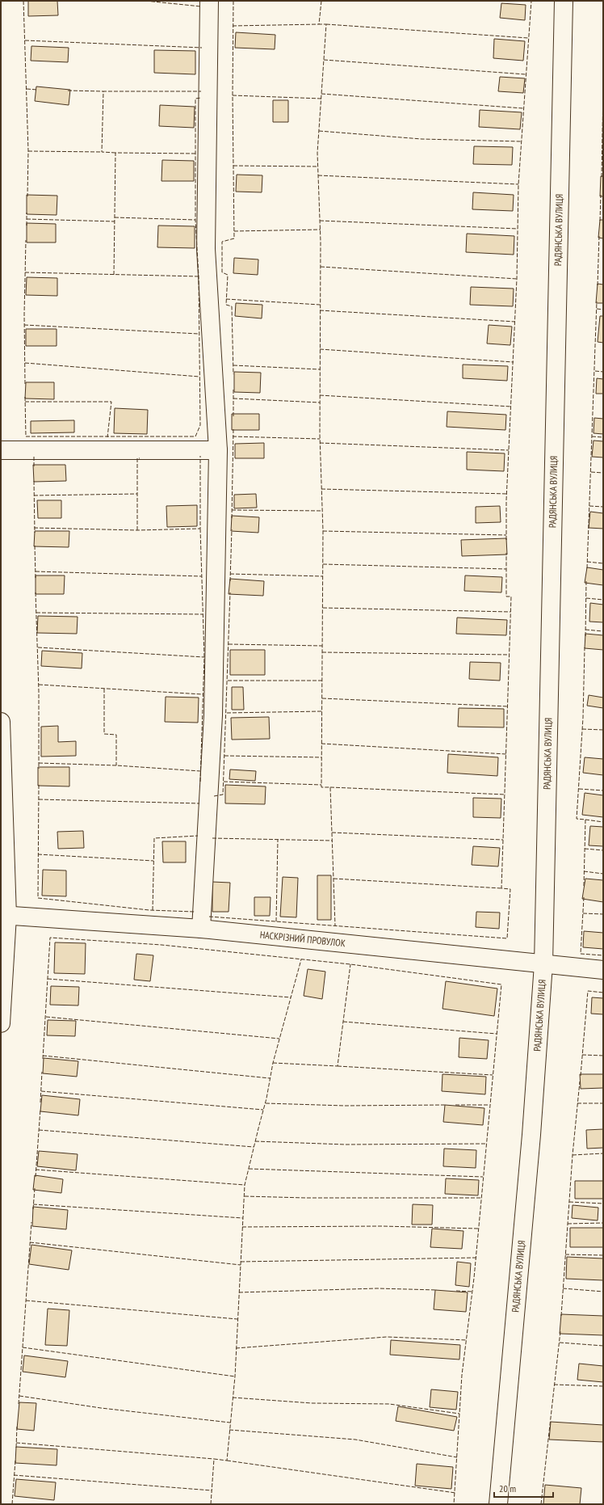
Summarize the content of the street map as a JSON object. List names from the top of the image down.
{
  "streets": {
    "street": ["РАДЯНСЬКА ВУЛИЦЯ", "НАСКРІЗНИЙ ПРОВУЛОК"]
  },
  "crossings": [
    ["РАДЯНСЬКА ВУЛИЦЯ", "НАСКРІЗНИЙ ПРОВУЛОК"]
  ],
  "scale_bar": "20 m"
}
